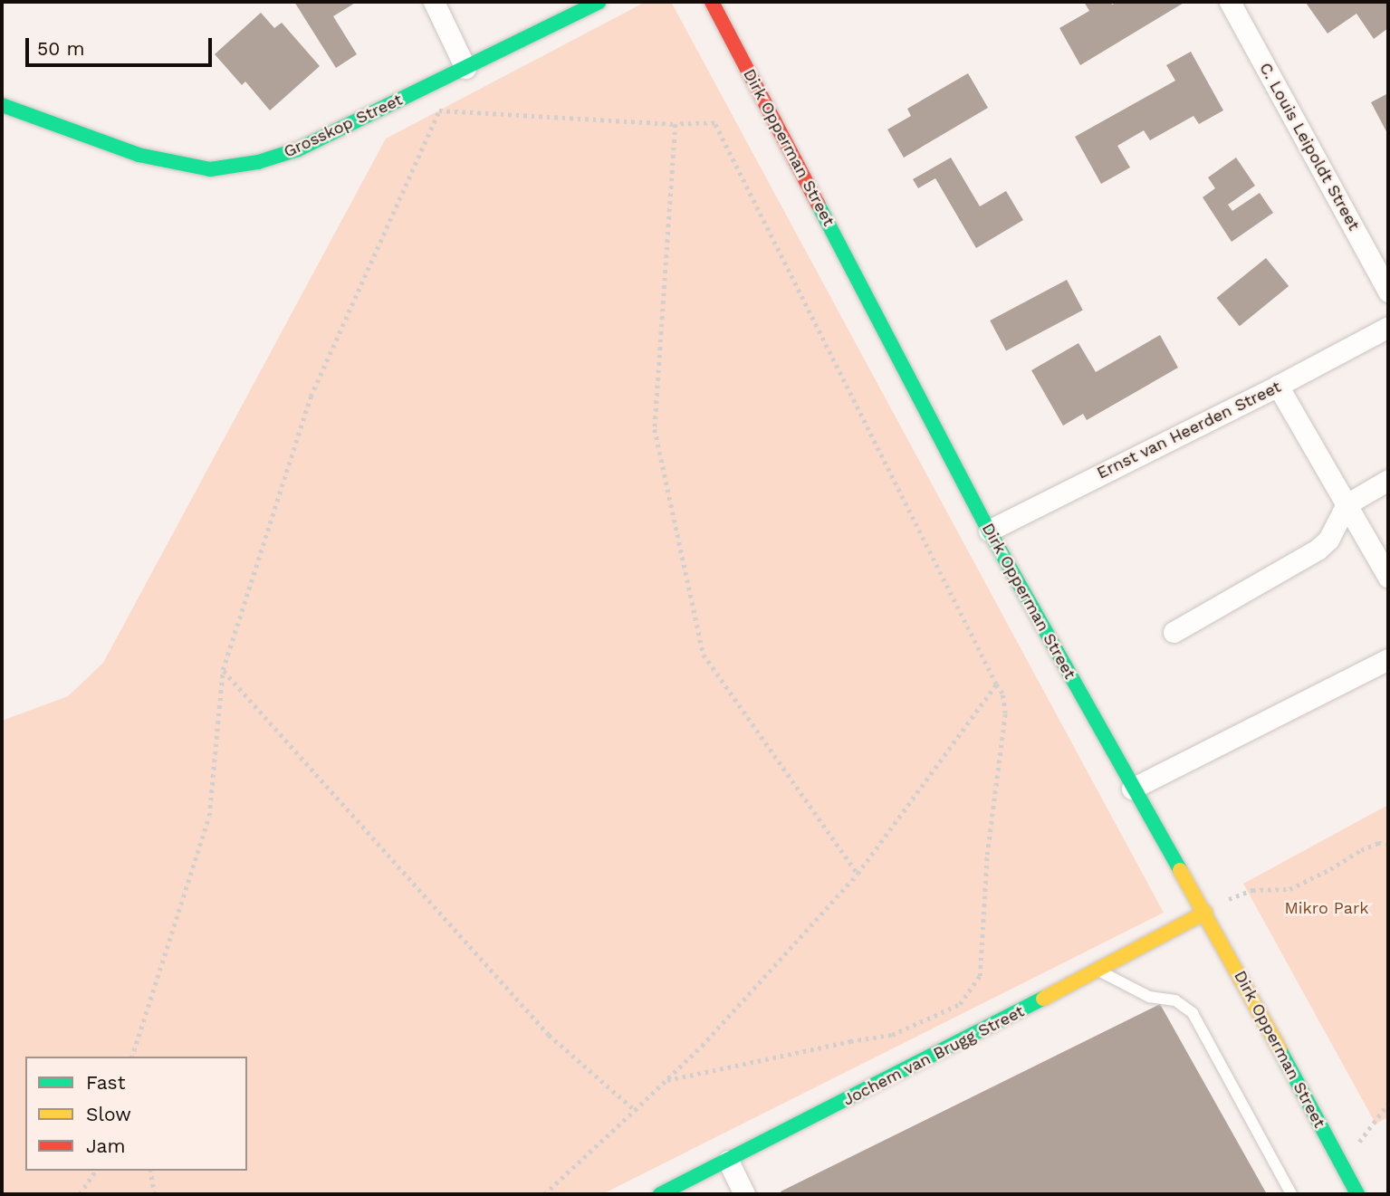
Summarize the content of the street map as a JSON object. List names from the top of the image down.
{
  "streets": {
    "street": [
      "Grosskop Street",
      "C. Louis Leipoldt Street",
      "Dirk Opperman Street",
      "Ernst van Heerden Street",
      "Jochem van Brugg Street"
    ]
  },
  "crossings": [
    ["Dirk Opperman Street", "Ernst van Heerden Street"],
    ["Dirk Opperman Street", "Jochem van Brugg Street"]
  ],
  "parks": ["Mikro Park"],
  "legend": ["Fast", "Slow", "Jam"],
  "scale_bar": "50 m"
}
